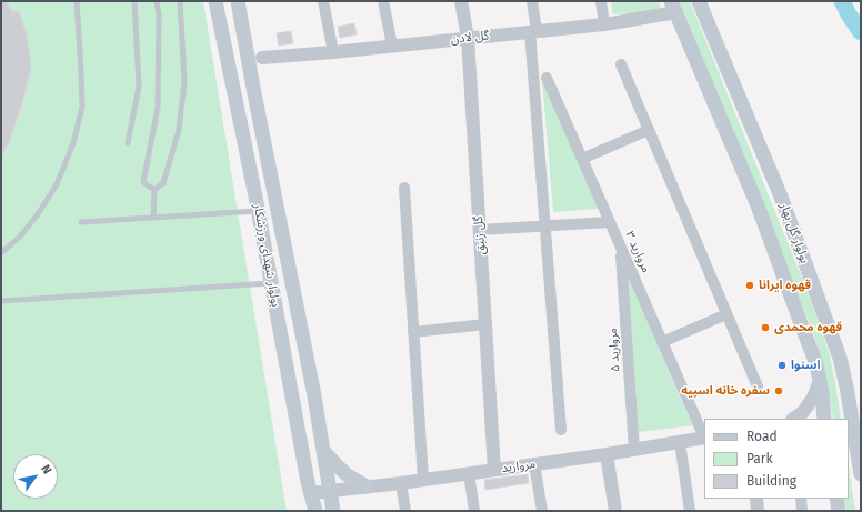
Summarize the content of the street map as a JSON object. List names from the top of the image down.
{
  "streets": {
    "main road": ["بولوار گل بهار", "بولوار شهدای ورزشکار"],
    "street": [
      "گل لادن",
      "گل زنبق",
      "مروارید ۳",
      "مروارید ۵",
      "مروارید"
    ]
  },
  "crossings": [
    ["گل لادن", "بولوار گل بهار"],
    ["گل لادن", "گل زنبق"],
    ["گل زنبق", "مروارید"],
    ["مروارید ۳", "مروارید ۵"],
    ["مروارید ۳", "مروارید"],
    ["بولوار شهدای ورزشکار", "مروارید"],
    ["مروارید ۵", "مروارید"]
  ],
  "places": [
    "قهوه ایرانا",
    "قهوه محمدی",
    "اسنوا",
    "سفره خانه اسپیه"
  ],
  "legend": ["Road", "Park", "Building"],
  "north": "top right"
}
